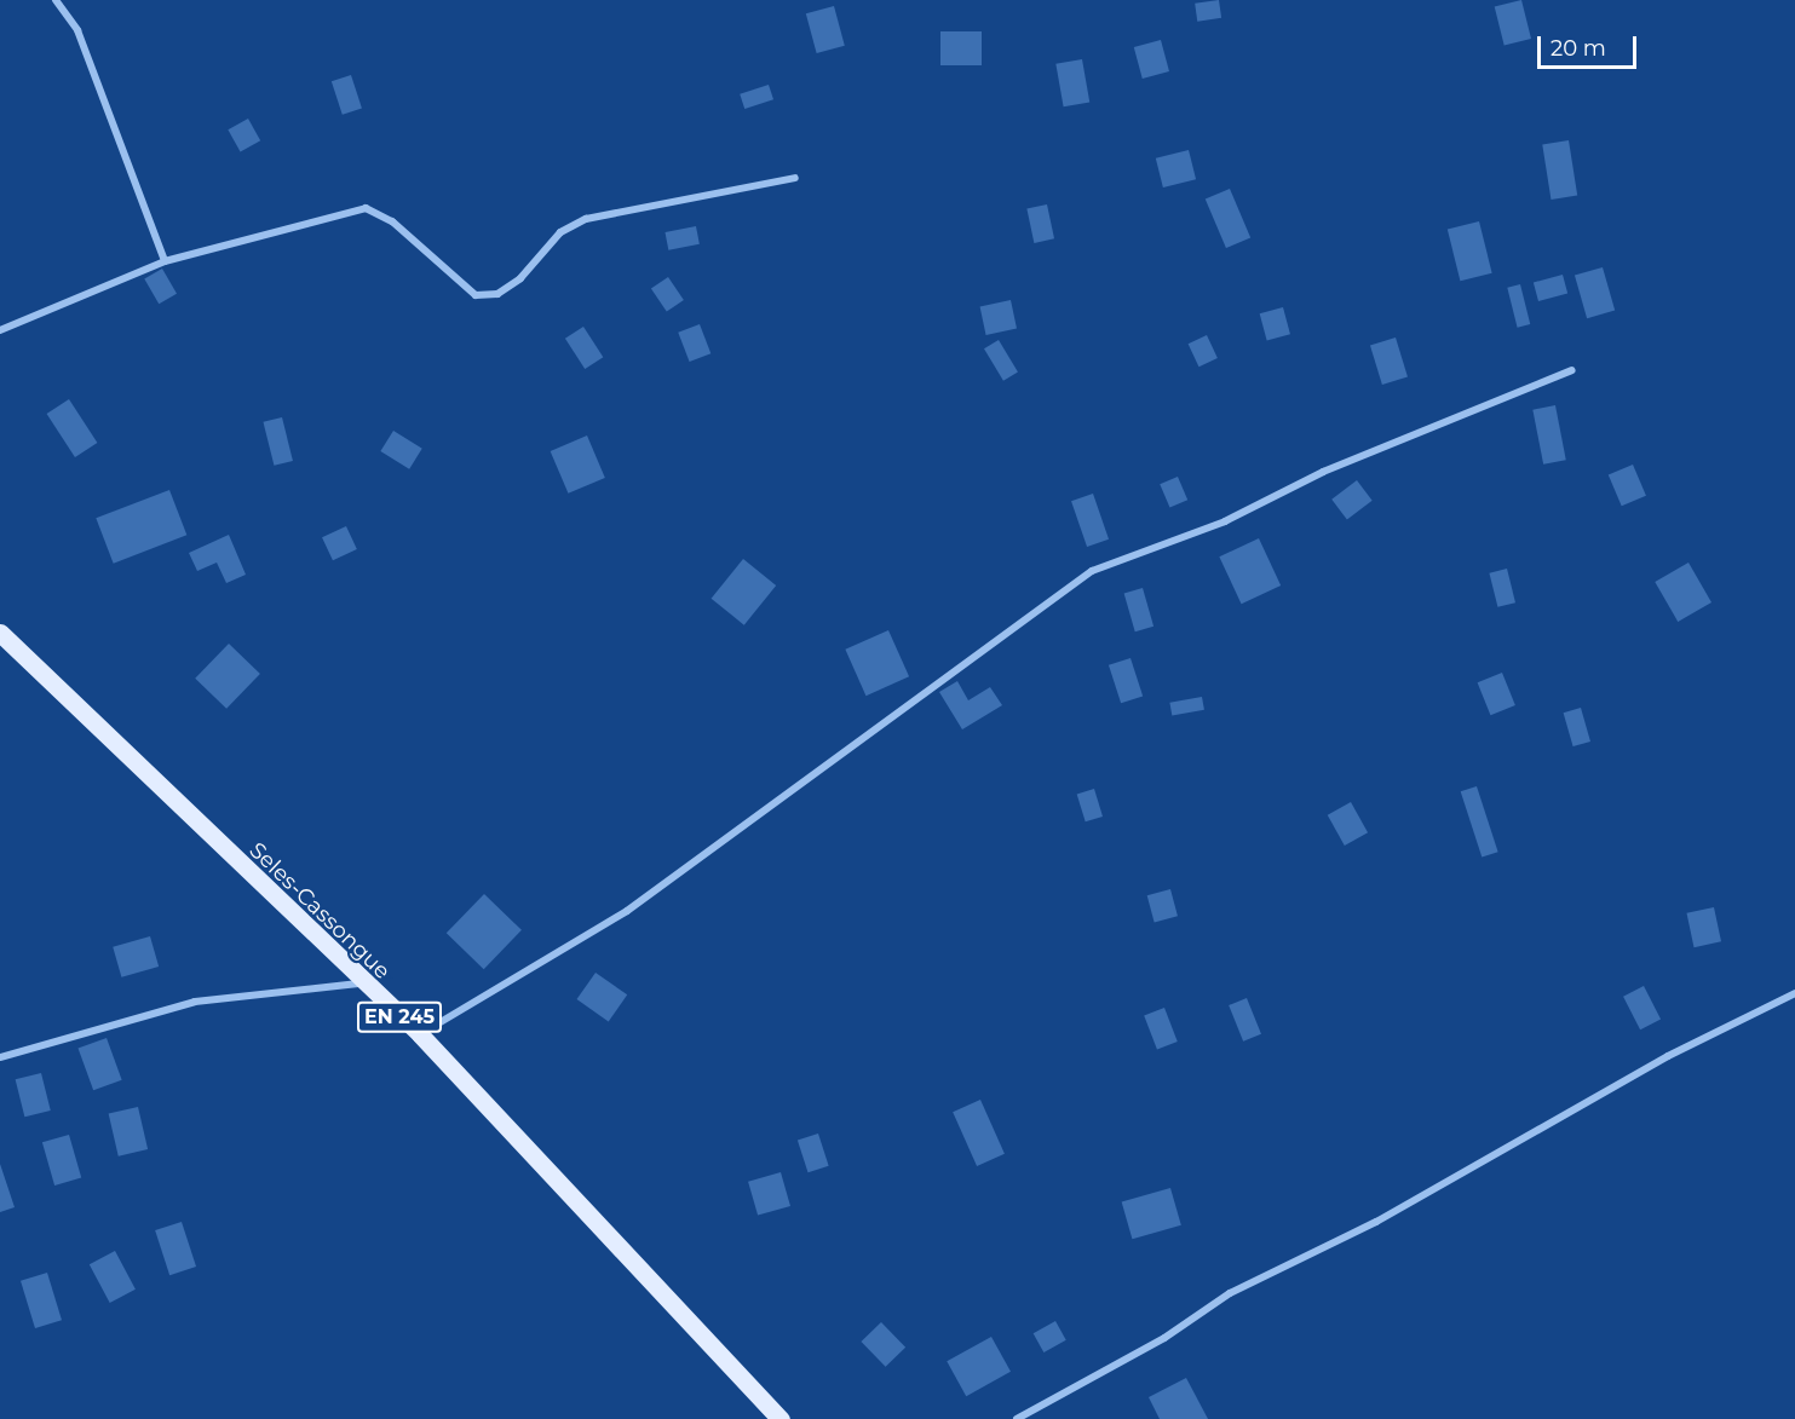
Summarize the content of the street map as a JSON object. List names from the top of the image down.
{
  "streets": {
    "main road": ["Seles-Cassongue", "EN 245"]
  },
  "scale_bar": "20 m"
}
